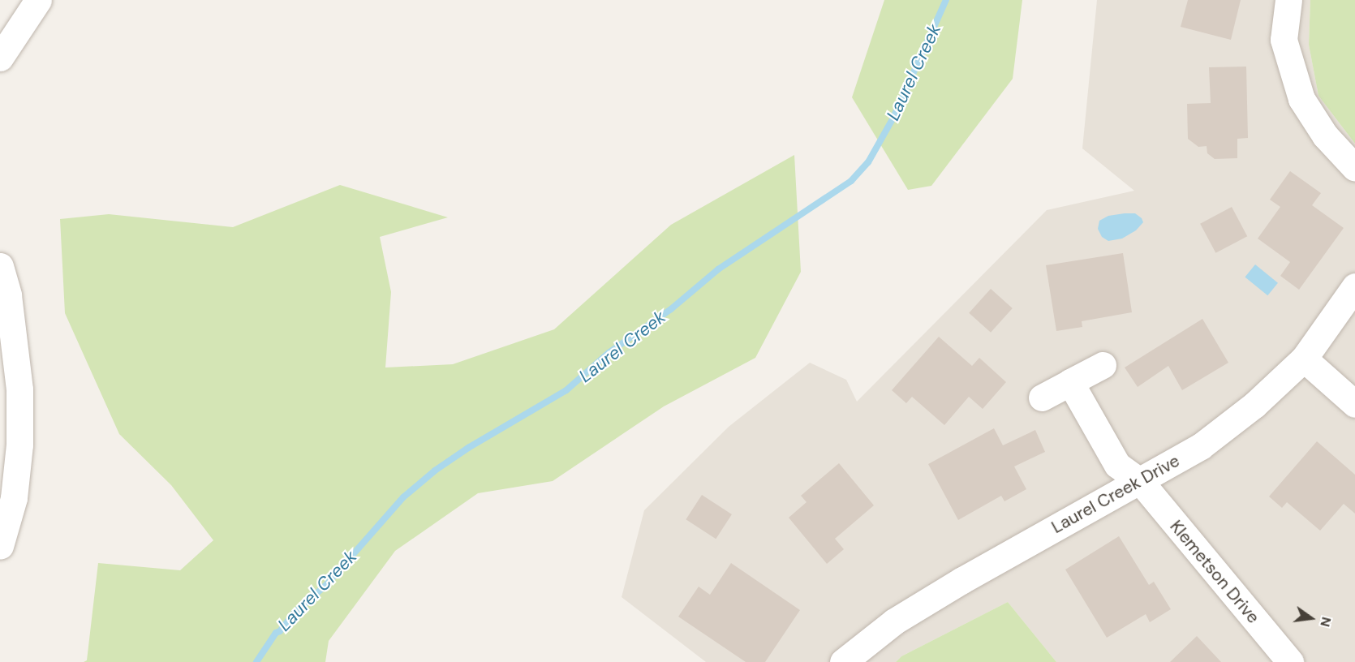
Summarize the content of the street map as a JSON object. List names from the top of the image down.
{
  "streets": {
    "street": ["Laurel Creek Drive", "Klemetson Drive"]
  },
  "crossings": [
    ["Laurel Creek Drive", "Klemetson Drive"]
  ],
  "water": ["Laurel Creek"],
  "north": "right"
}
